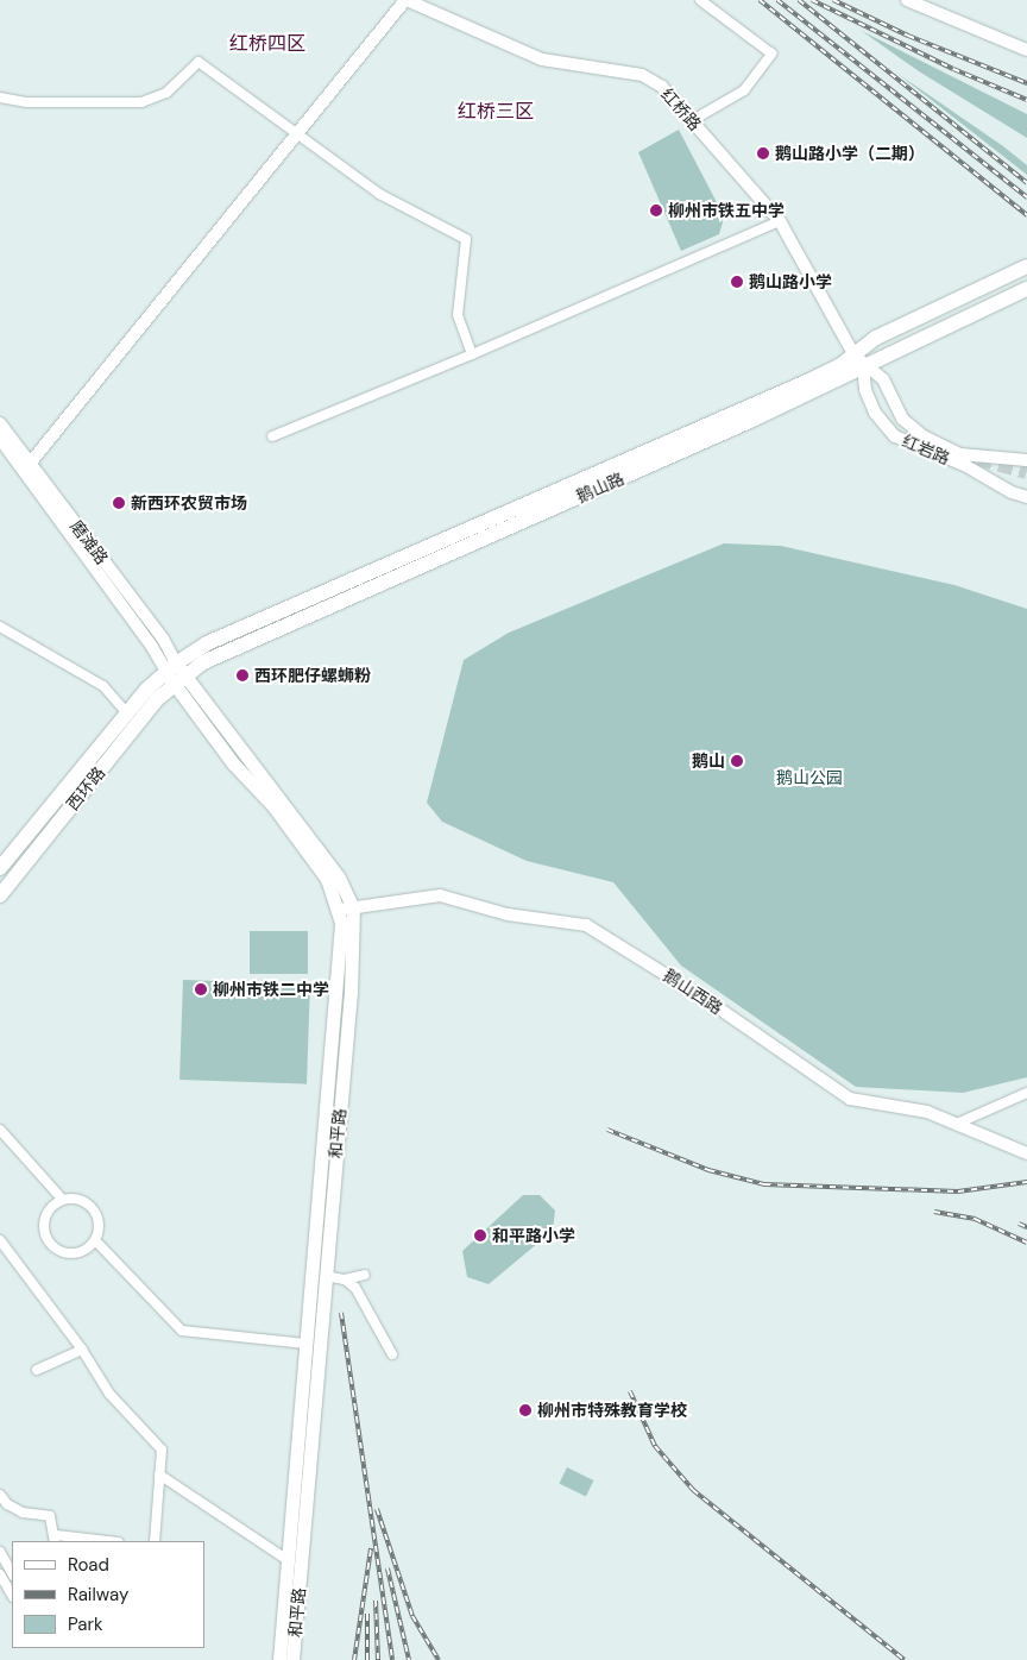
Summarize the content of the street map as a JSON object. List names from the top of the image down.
{
  "streets": {
    "main road": ["鹅山路", "西环路", "和平路"],
    "street": [
      "红桥路",
      "红岩路",
      "磨滩路",
      "鹅山西路"
    ]
  },
  "crossings": [
    ["红桥路", "红岩路"],
    ["红桥路", "鹅山路"],
    ["红岩路", "鹅山路"],
    ["鹅山路", "磨滩路"],
    ["鹅山路", "西环路"],
    ["鹅山路", "和平路"],
    ["磨滩路", "西环路"],
    ["磨滩路", "和平路"],
    ["西环路", "和平路"],
    ["鹅山西路", "和平路"]
  ],
  "districts": ["红桥四区", "红桥三区"],
  "parks": ["鹅山公园"],
  "places": [
    "鹅山路小学（二期）",
    "柳州市铁五中学",
    "鹅山路小学",
    "新西环农贸市场",
    "西环肥仔螺蛳粉",
    "鹅山",
    "柳州市铁二中学",
    "和平路小学",
    "柳州市特殊教育学校"
  ],
  "legend": ["Road", "Railway", "Park"]
}
